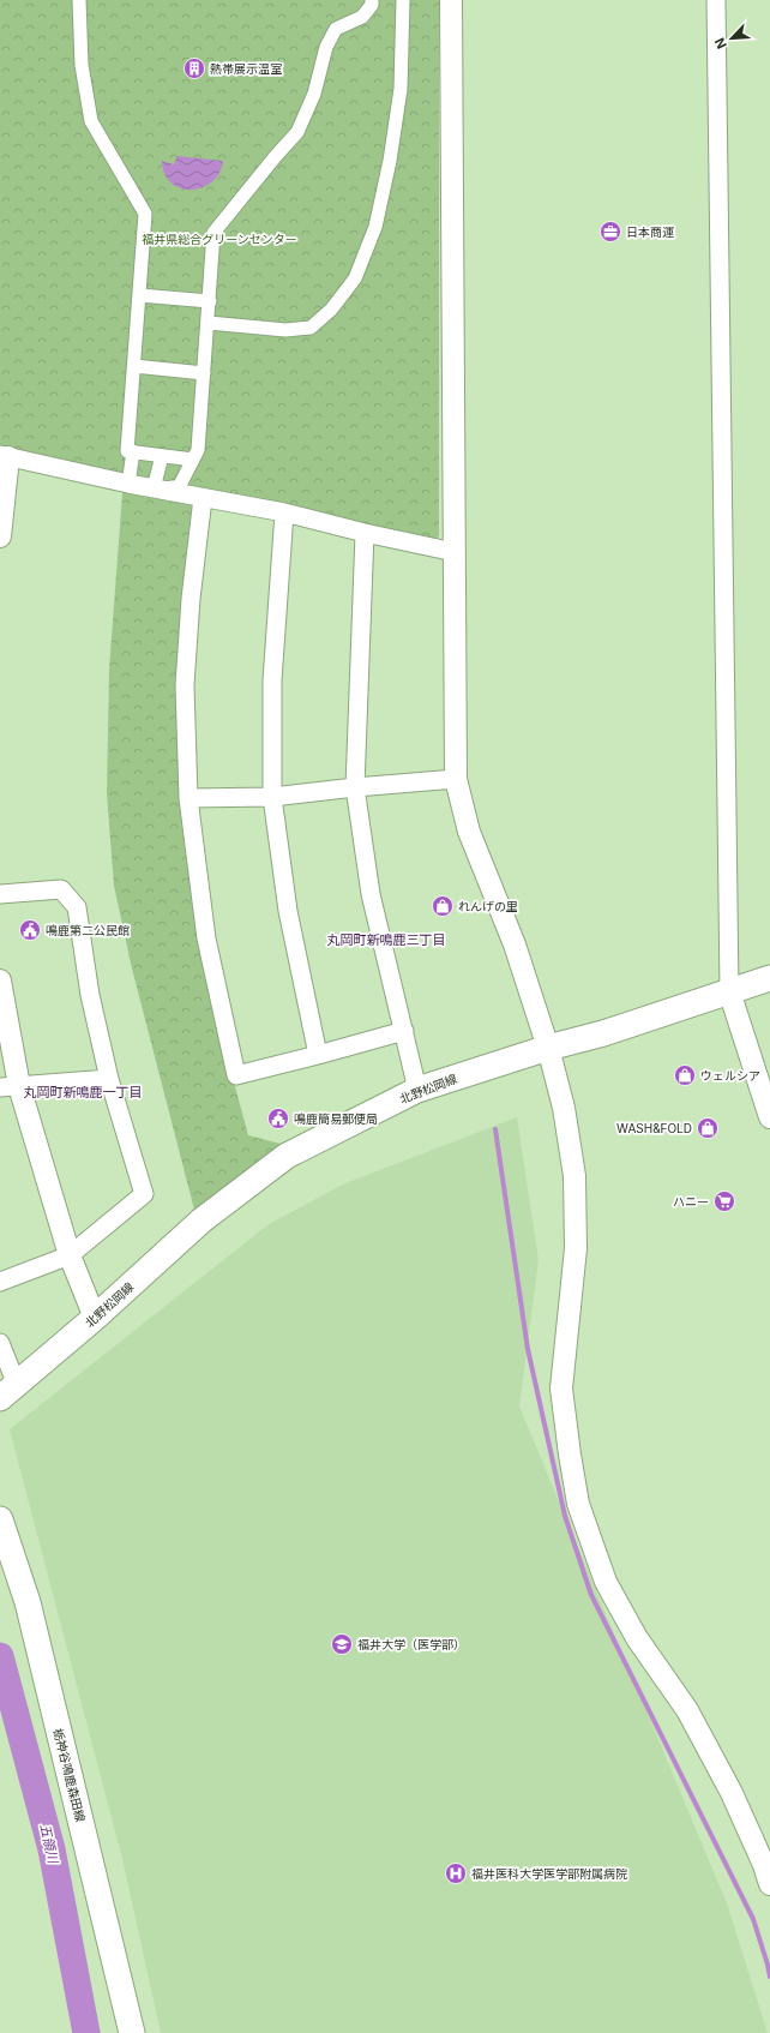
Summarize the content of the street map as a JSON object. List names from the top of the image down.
{
  "streets": {
    "main road": ["北野松岡線", "栃神谷鳴鹿森田線"]
  },
  "districts": ["丸岡町新鳴鹿三丁目", "丸岡町新鳴鹿一丁目"],
  "water": ["五領川"],
  "parks": ["福井県総合グリーンセンター"],
  "places": {
    "building": ["熱帯展示温室"],
    "office": ["日本商運"],
    "shop": ["れんげの里", "ウェルシア", "WASH&FOLD"],
    "public building": ["鳴鹿第二公民館", "鳴鹿簡易郵便局"],
    "supermarket": ["ハニー"],
    "school or university": ["福井大学（医学部）"],
    "hospital": ["福井医科大学医学部附属病院"]
  },
  "north": "bottom left"
}
